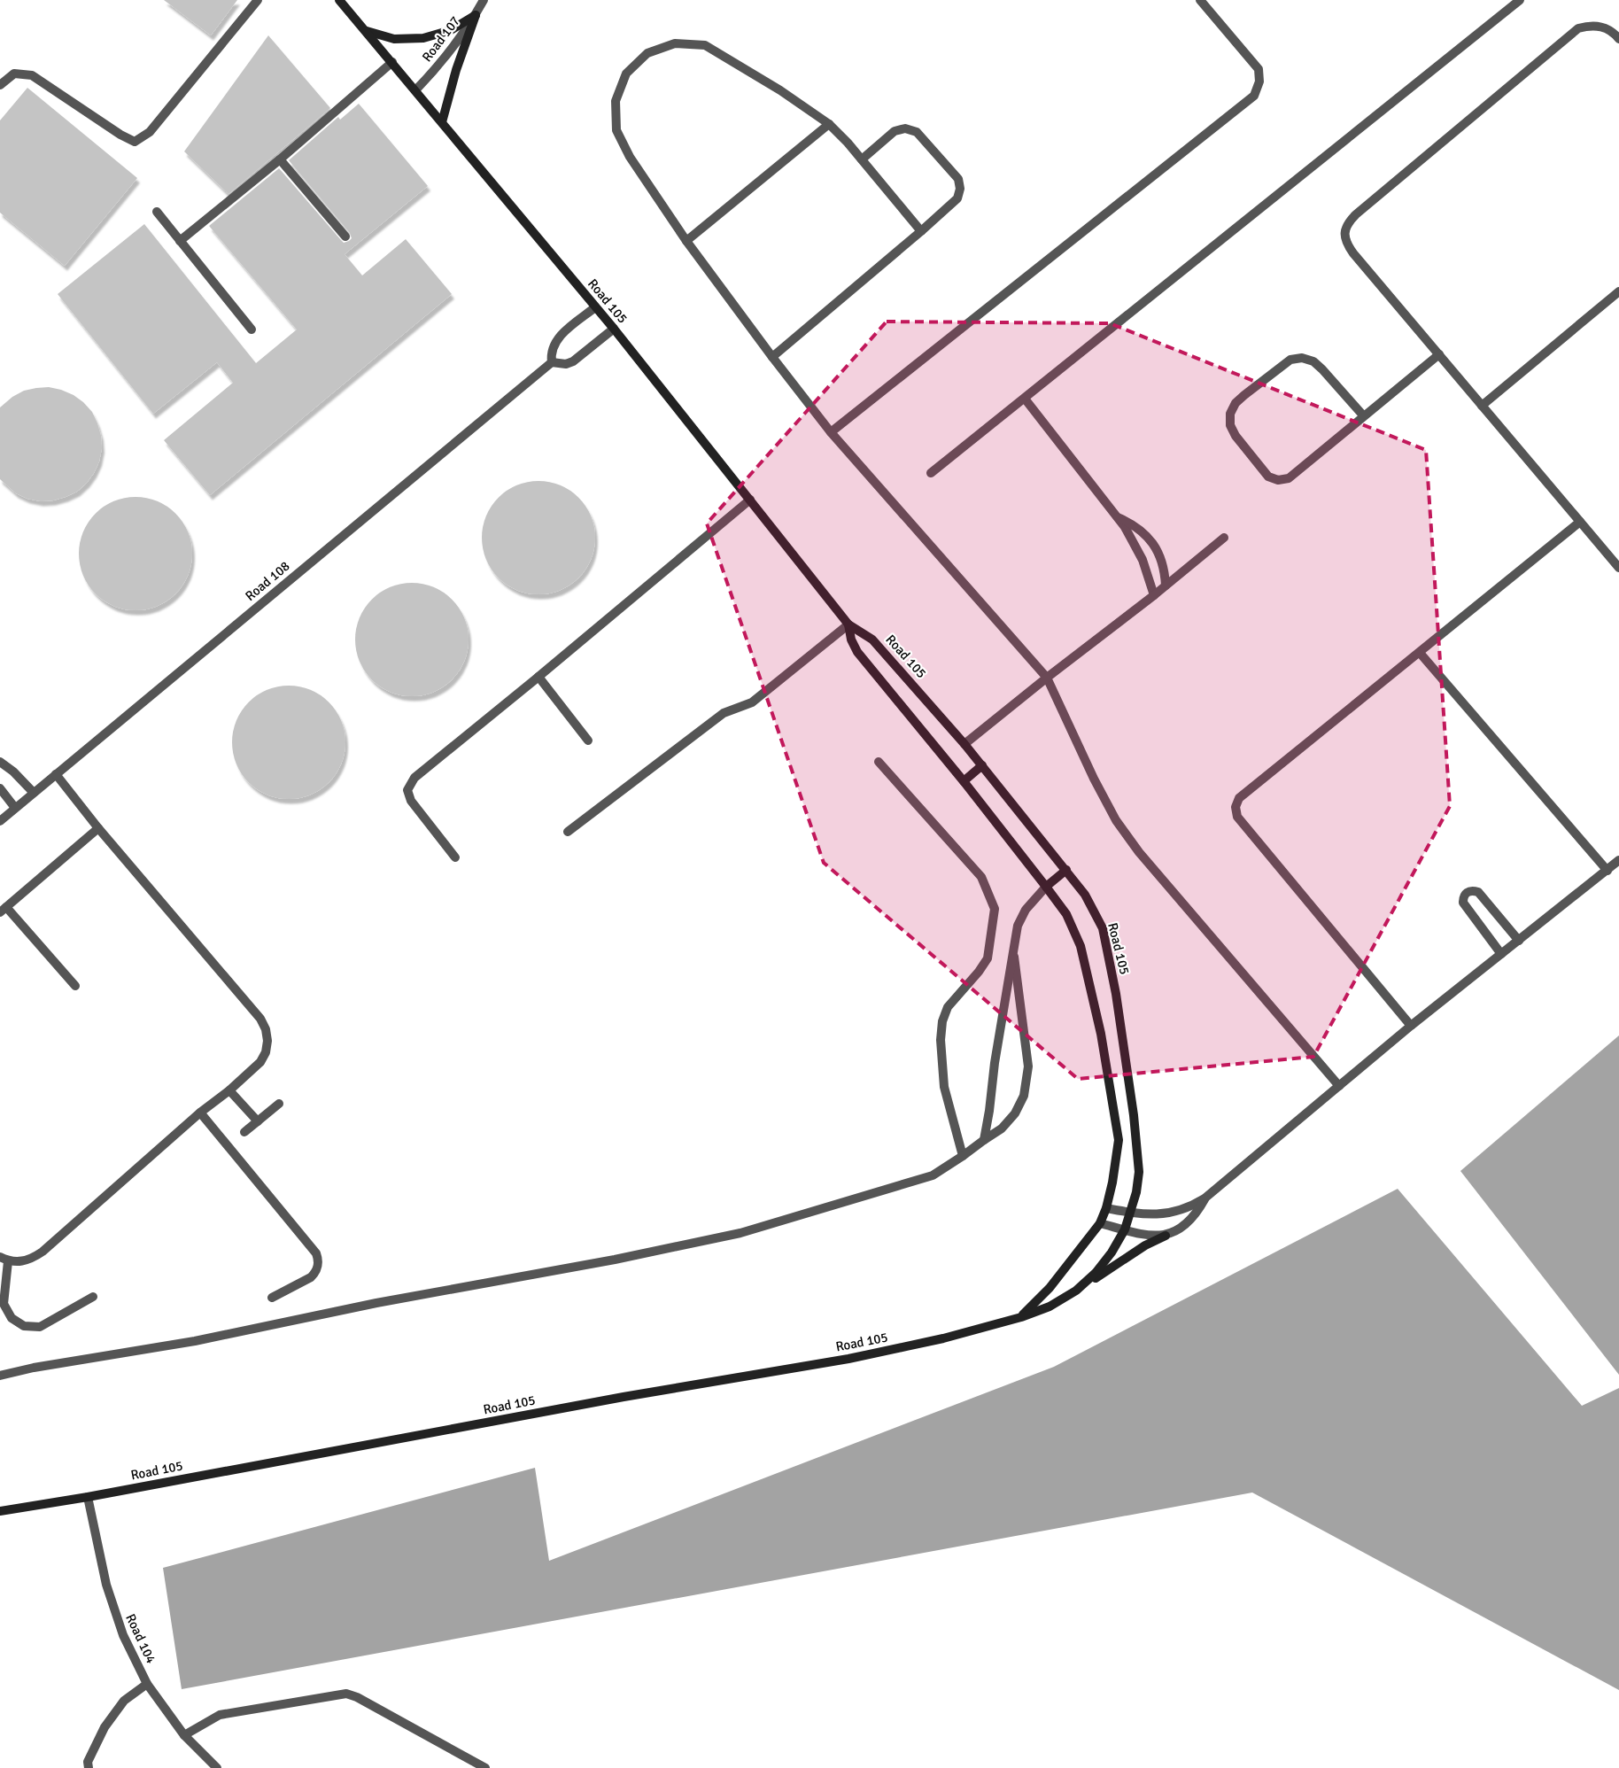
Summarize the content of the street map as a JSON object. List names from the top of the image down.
{
  "streets": {
    "street": [
      "Road 107",
      "Road 105",
      "Road 108",
      "Road 104"
    ]
  },
  "crossings": [
    ["Road 107", "Road 105"],
    ["Road 105", "Road 104"]
  ]
}
